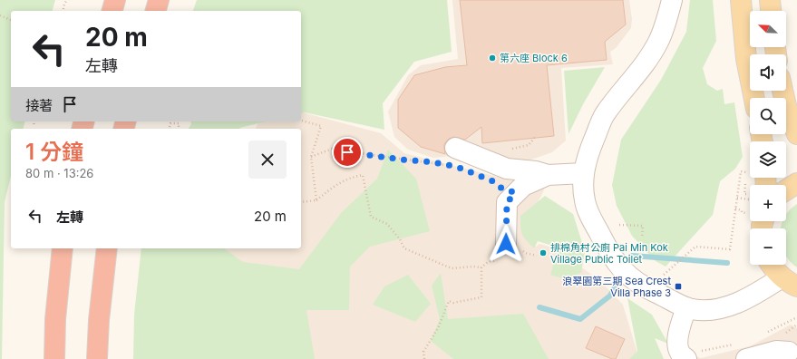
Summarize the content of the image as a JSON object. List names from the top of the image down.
{
  "places": {
    "other": ["第六座 Block 6", "排棉角村公廁 Pai Min Kok Village Public Toilet"],
    "transit": ["浪翠園第三期 Sea Crest Villa Phase 3"]
  },
  "north": "top left",
  "page": {
    "map_buttons": ["+", "−"],
    "turn": ["20 m", "左轉"],
    "then": "接著",
    "heading": ["1 分鐘", "80 m · 13:26"],
    "list": [
      {
        "name": "左轉",
        "value": "20 m"
      }
    ]
  }
}
